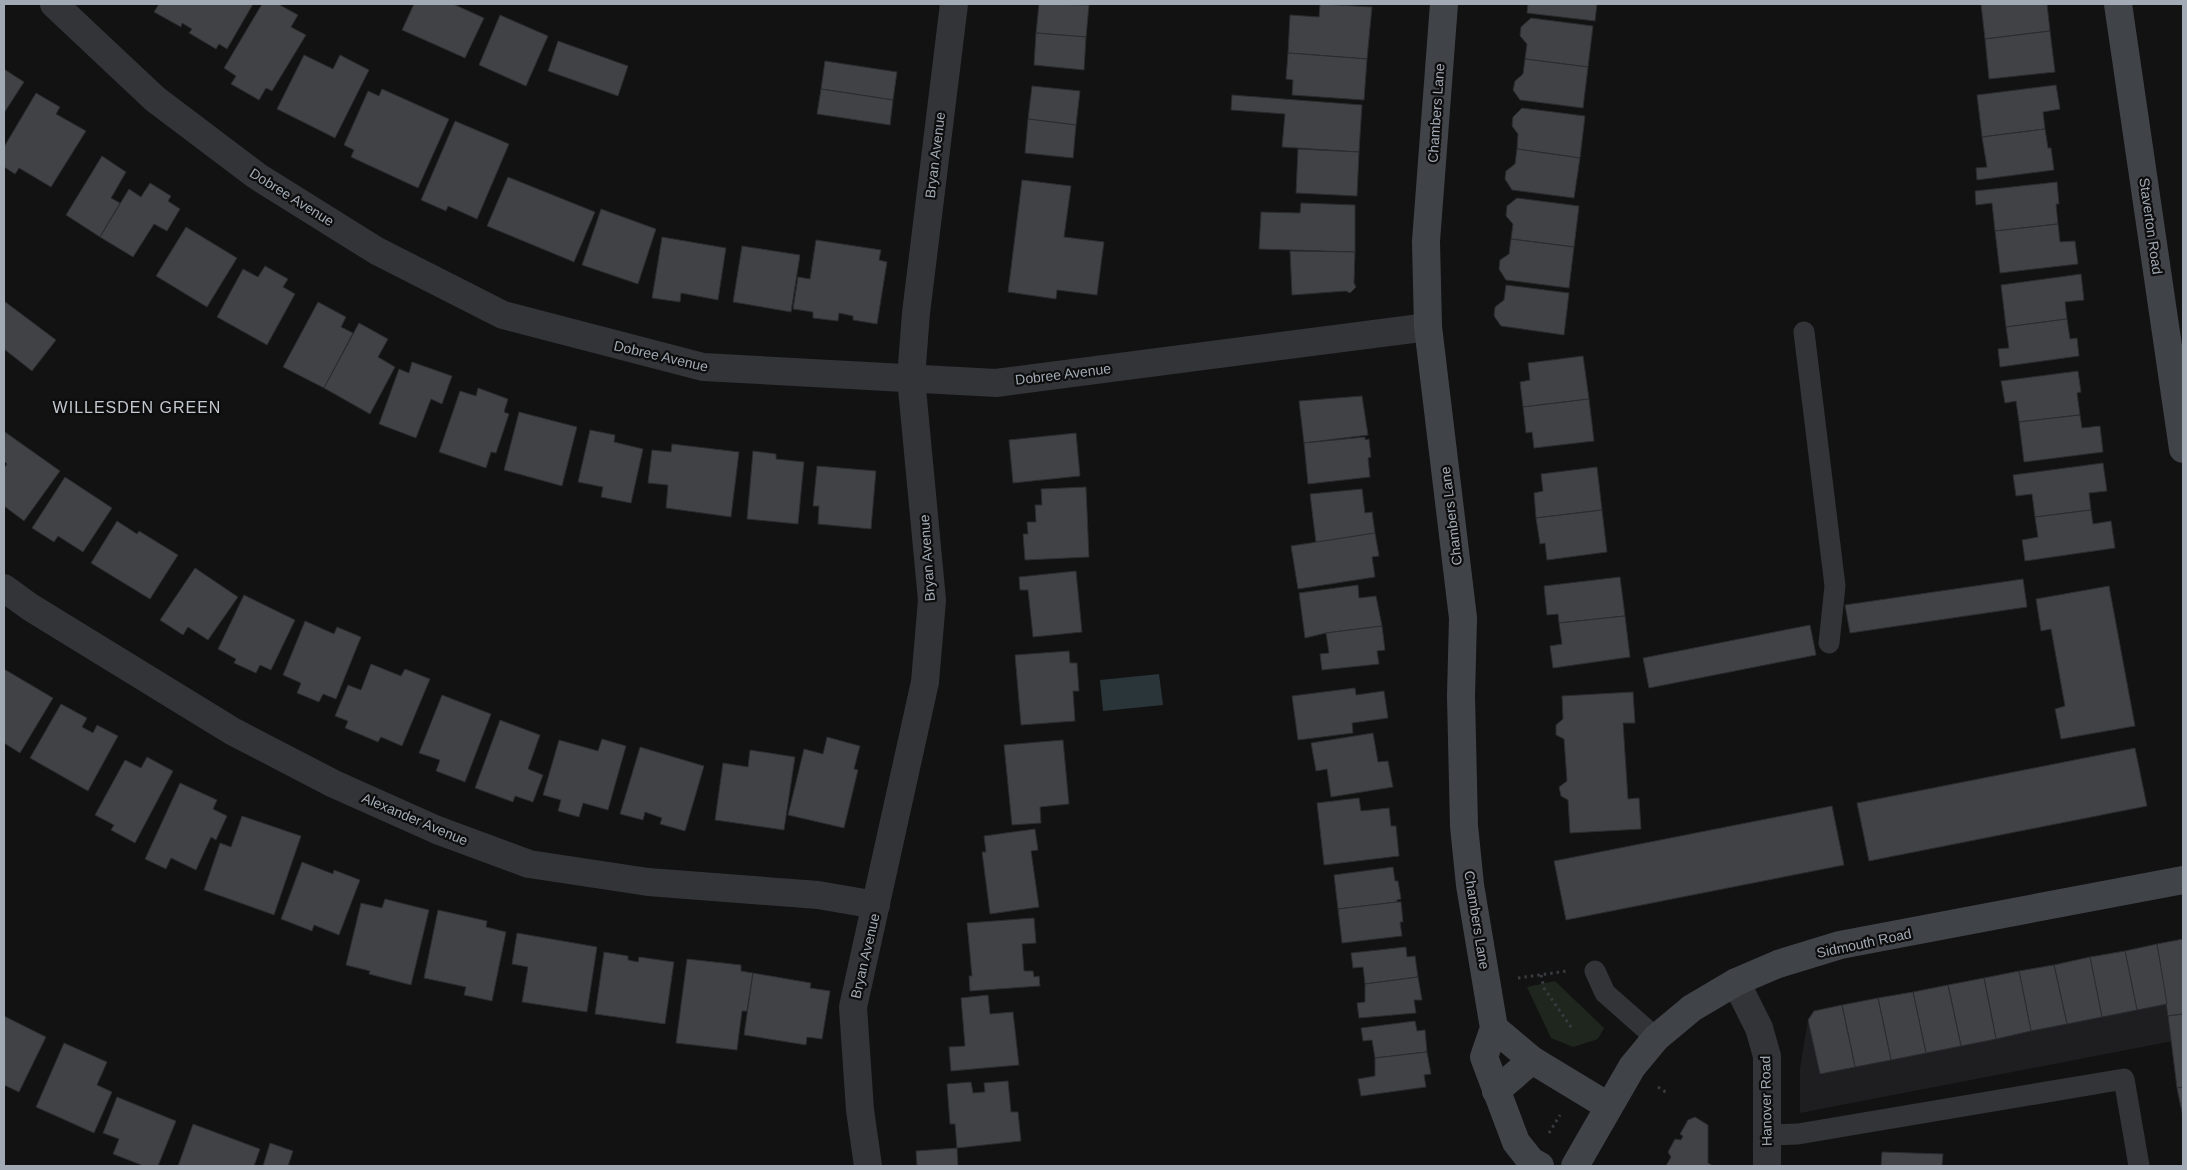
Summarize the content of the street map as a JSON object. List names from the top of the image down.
{
  "streets": {
    "street": [
      "Chambers Lane",
      "Bryan Avenue",
      "Dobree Avenue",
      "Staverton Road",
      "Alexander Avenue",
      "Sidmouth Road",
      "Hanover Road"
    ]
  },
  "crossings": [
    ["Chambers Lane", "Dobree Avenue"],
    ["Bryan Avenue", "Dobree Avenue"],
    ["Bryan Avenue", "Alexander Avenue"],
    ["Sidmouth Road", "Hanover Road"]
  ],
  "districts": ["WILLESDEN GREEN"]
}
